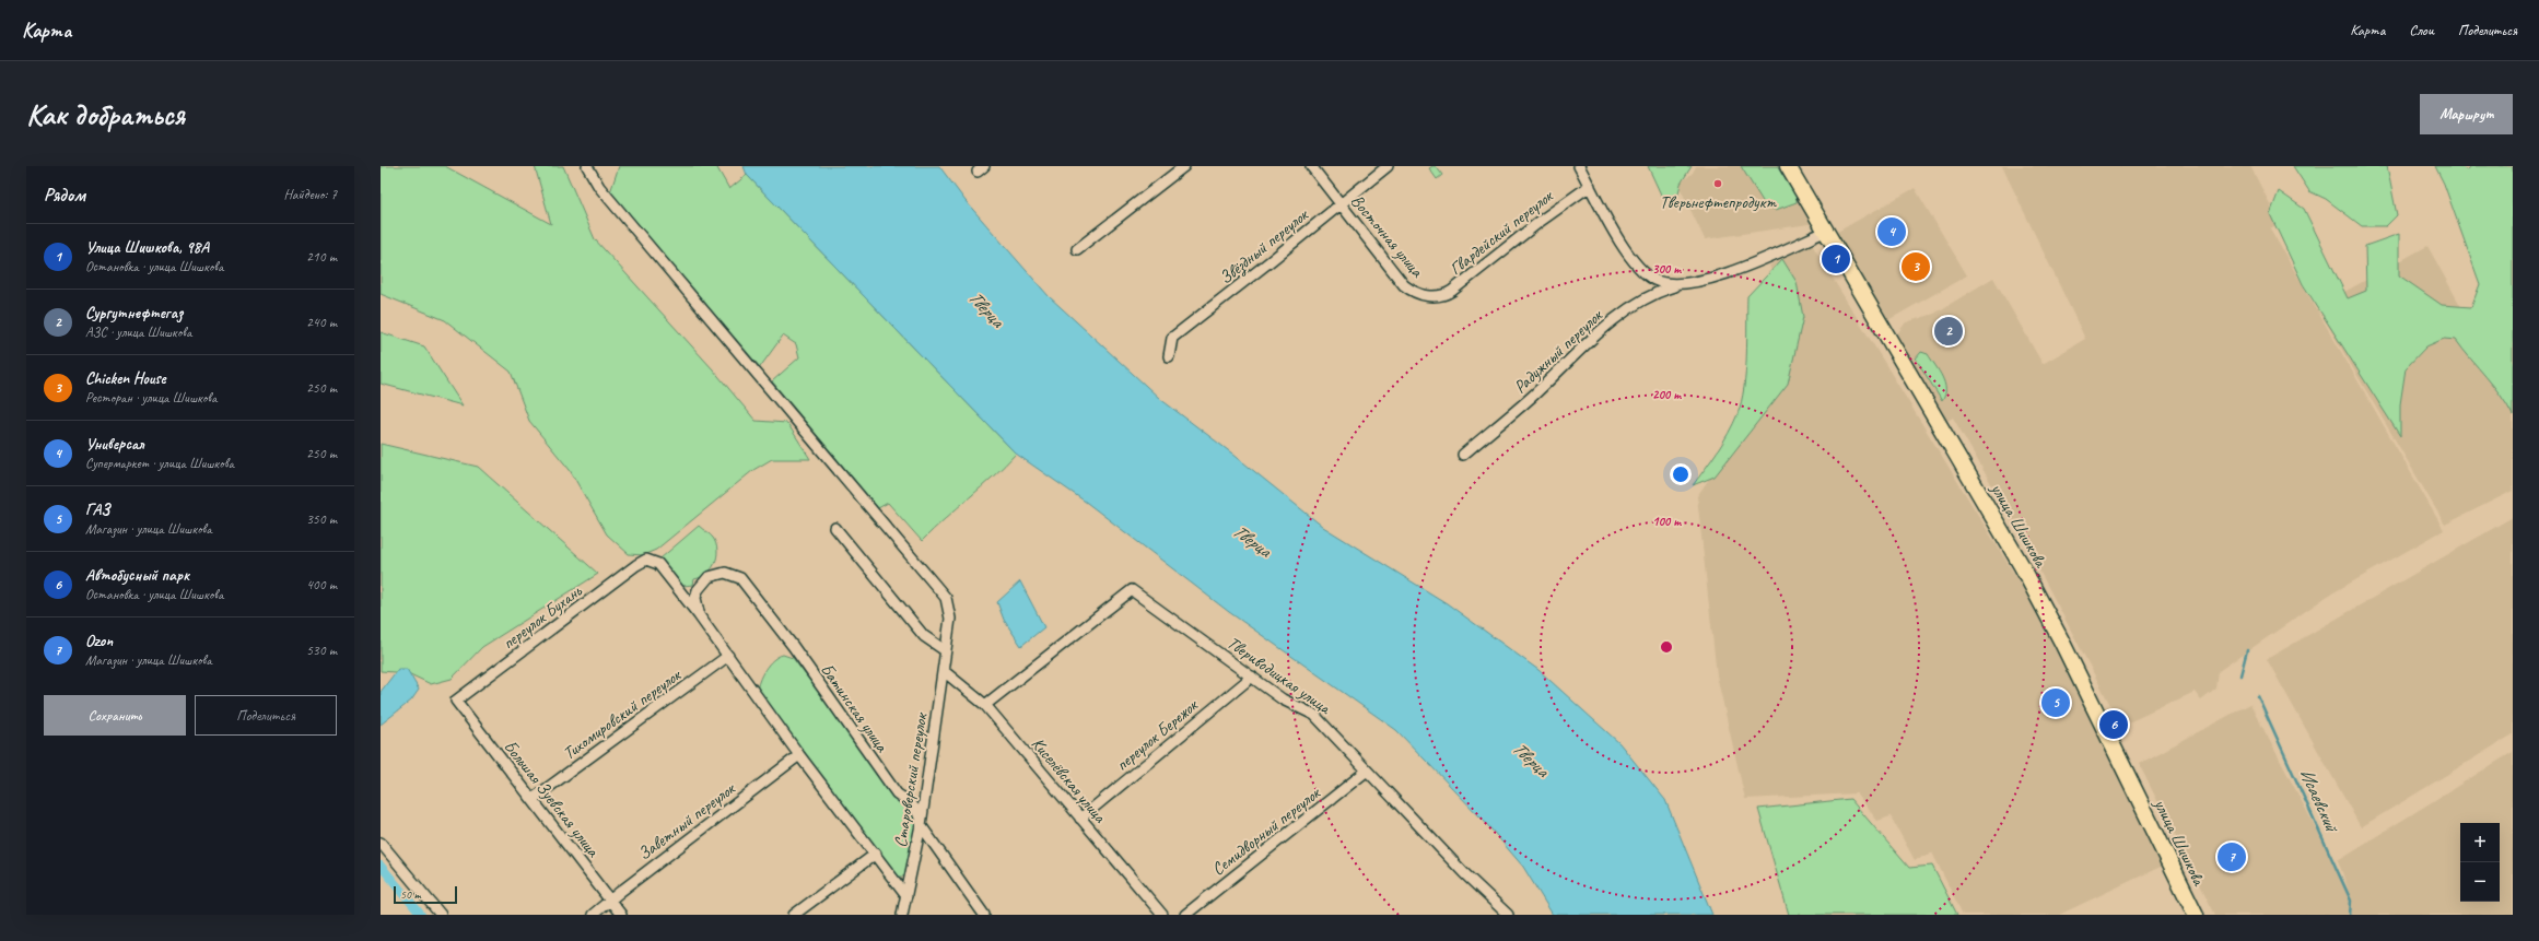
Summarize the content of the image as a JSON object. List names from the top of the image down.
{
  "streets": {
    "main road": ["улица Шишкова"],
    "street": [
      "Гвардейский переулок",
      "Восточная улица",
      "Звёздный переулок",
      "Радужный переулок",
      "переулок Бухань",
      "Твериводицкая улица",
      "Батинская улица",
      "Тихомировский переулок",
      "переулок Бережок",
      "Киселёвская улица",
      "Староверский переулок",
      "Большая Зуевская улица",
      "Заветный переулок",
      "Семидворный переулок"
    ]
  },
  "crossings": [
    ["Гвардейский переулок", "Восточная улица"],
    ["Восточная улица", "Звёздный переулок"],
    ["переулок Бухань", "Батинская улица"],
    ["переулок Бухань", "Большая Зуевская улица"],
    ["Твериводицкая улица", "переулок Бережок"],
    ["Твериводицкая улица", "Киселёвская улица"],
    ["Твериводицкая улица", "Семидворный переулок"],
    ["Батинская улица", "Староверский переулок"],
    ["Тихомировский переулок", "Большая Зуевская улица"],
    ["переулок Бережок", "Киселёвская улица"],
    ["Киселёвская улица", "Староверский переулок"],
    ["Большая Зуевская улица", "Заветный переулок"]
  ],
  "water": ["Тверца", "Исаевский"],
  "places": ["Тверьнефтепродукт"],
  "scale_bar": "50 m",
  "page": {
    "header": "Карта",
    "nav": ["Карта", "Слои", "Поделиться"],
    "buttons": [
      "Маршрут",
      ["Сохранить", "Поделиться"]
    ],
    "title": "Как добраться",
    "heading": ["Рядом", "Найдено: 7"],
    "pins": [
      "4",
      "1",
      "3",
      "2",
      "5",
      "6",
      "7"
    ],
    "list": [
      {
        "mark": "1",
        "name": "Улица Шишкова, 98А",
        "note": "Остановка · улица Шишкова",
        "value": "210 m"
      },
      {
        "mark": "2",
        "name": "Сургутнефтегаз",
        "note": "АЗС · улица Шишкова",
        "value": "240 m"
      },
      {
        "mark": "3",
        "name": "Chicken House",
        "note": "Ресторан · улица Шишкова",
        "value": "250 m"
      },
      {
        "mark": "4",
        "name": "Универсал",
        "note": "Супермаркет · улица Шишкова",
        "value": "250 m"
      },
      {
        "mark": "5",
        "name": "ГАЗ",
        "note": "Магазин · улица Шишкова",
        "value": "350 m"
      },
      {
        "mark": "6",
        "name": "Автобусный парк",
        "note": "Остановка · улица Шишкова",
        "value": "400 m"
      },
      {
        "mark": "7",
        "name": "Ozon",
        "note": "Магазин · улица Шишкова",
        "value": "530 m"
      }
    ],
    "map_buttons": ["+", "−"],
    "scale": "50 m"
  },
  "rings": ["300 m", "200 m", "100 m"]
}
